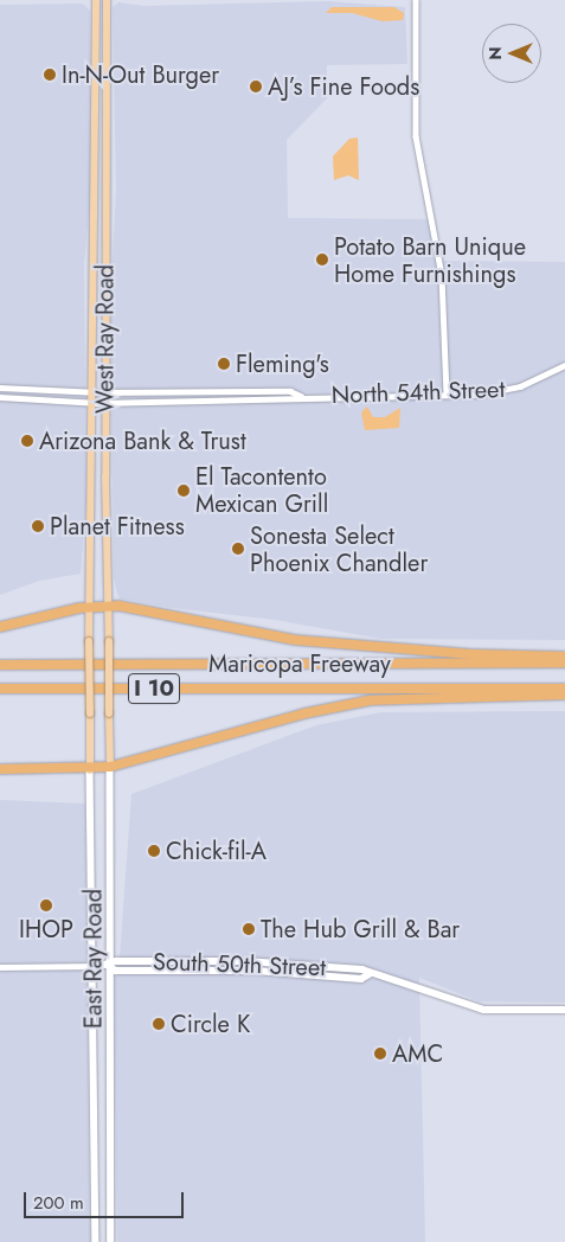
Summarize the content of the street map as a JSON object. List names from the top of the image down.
{
  "streets": {
    "highway": ["Maricopa Freeway", "I 10"],
    "main road": ["West Ray Road", "East Ray Road", "South 50th Street"],
    "street": ["North 54th Street"]
  },
  "crossings": [
    ["West Ray Road", "North 54th Street"],
    ["West Ray Road", "East Ray Road"],
    ["East Ray Road", "South 50th Street"]
  ],
  "places": [
    "In-N-Out Burger",
    "AJ’s Fine Foods",
    "Potato Barn Unique Home Furnishings",
    "Fleming's",
    "Arizona Bank & Trust",
    "El Tacontento Mexican Grill",
    "Planet Fitness",
    "Sonesta Select Phoenix Chandler",
    "Chick-fil-A",
    "IHOP",
    "The Hub Grill & Bar",
    "Circle K",
    "AMC"
  ],
  "scale_bar": "200 m",
  "north": "left"
}
